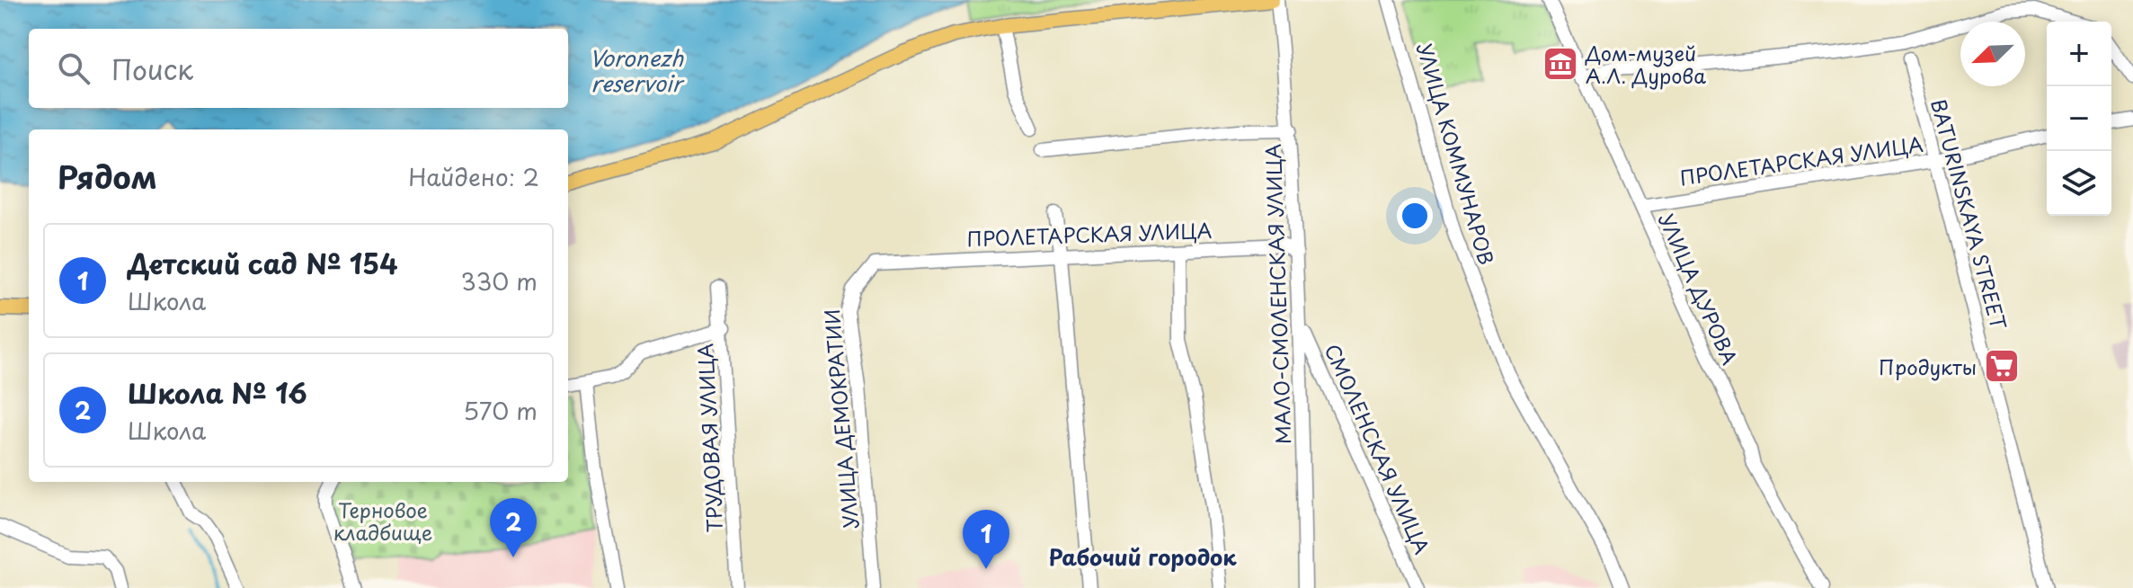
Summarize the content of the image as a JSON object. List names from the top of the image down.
{
  "streets": {
    "street": [
      "УЛИЦА КОММУНАРОВ",
      "ПРОЛЕТАРСКАЯ УЛИЦА",
      "BATURINSKAYA STREET",
      "УЛИЦА ДУРОВА",
      "МАЛО-СМОЛЕНСКАЯ УЛИЦА",
      "УЛИЦА ДЕМОКРАТИИ",
      "ТРУДОВАЯ УЛИЦА",
      "СМОЛЕНСКАЯ УЛИЦА"
    ]
  },
  "crossings": [
    ["ПРОЛЕТАРСКАЯ УЛИЦА", "BATURINSKAYA STREET"],
    ["ПРОЛЕТАРСКАЯ УЛИЦА", "УЛИЦА ДУРОВА"],
    ["ПРОЛЕТАРСКАЯ УЛИЦА", "МАЛО-СМОЛЕНСКАЯ УЛИЦА"],
    ["ПРОЛЕТАРСКАЯ УЛИЦА", "УЛИЦА ДЕМОКРАТИИ"],
    ["МАЛО-СМОЛЕНСКАЯ УЛИЦА", "СМОЛЕНСКАЯ УЛИЦА"]
  ],
  "districts": ["Рабочий городок"],
  "water": ["Voronezh reservoir"],
  "parks": ["Терновое кладбище"],
  "places": {
    "museum": ["Дом-музей А.Л. Дурова"],
    "supermarket": ["Продукты"]
  },
  "north": "bottom left",
  "page": {
    "map_buttons": ["+", "−"],
    "search": "Поиск",
    "heading": ["Рядом", "Найдено: 2"],
    "list": [
      {
        "mark": "1",
        "name": "Детский сад № 154",
        "note": "Школа",
        "value": "330 m"
      },
      {
        "mark": "2",
        "name": "Школа № 16",
        "note": "Школа",
        "value": "570 m"
      }
    ],
    "pins": ["2", "1"]
  }
}
